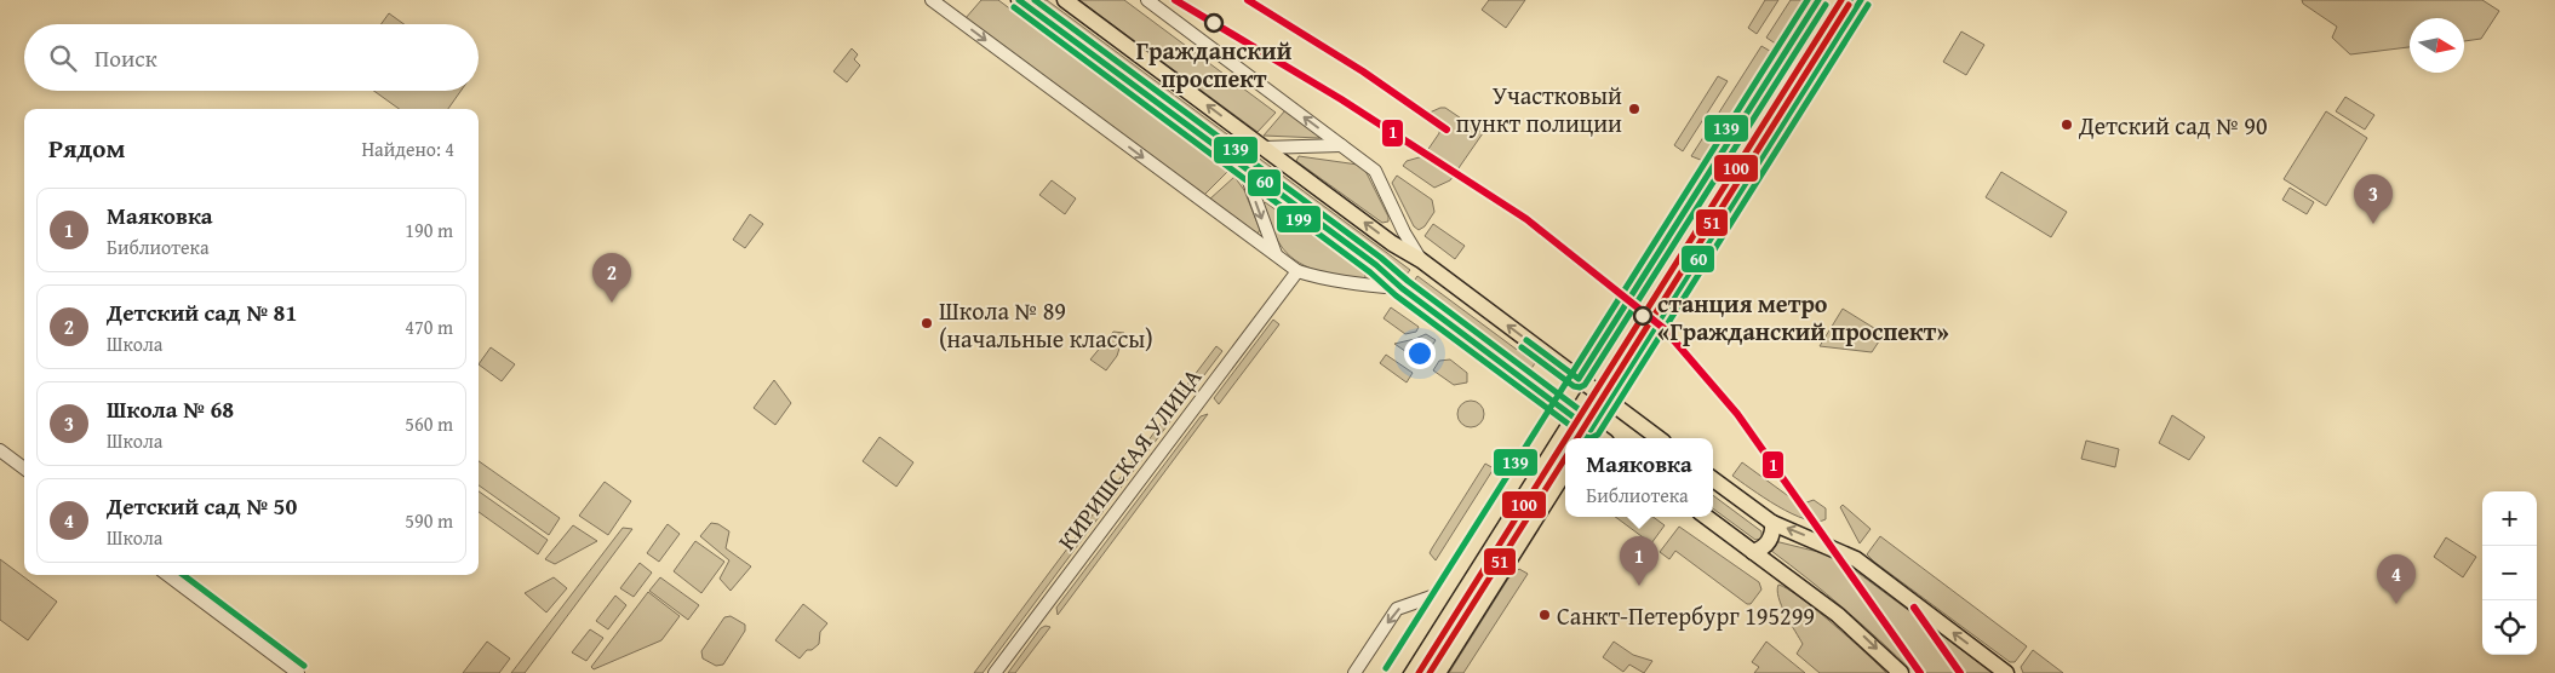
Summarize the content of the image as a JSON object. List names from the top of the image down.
{
  "streets": {
    "street": ["КИРИШСКАЯ УЛИЦА"]
  },
  "places": [
    "Гражданский проспект",
    "Участковый пункт полиции",
    "Детский сад № 90",
    "станция метро «Гражданский проспект»",
    "Школа № 89 (начальные классы)",
    "Санкт-Петербург 195299"
  ],
  "lines": [
    "transit line 1",
    "transit line 100",
    "transit line 60",
    "transit line 139",
    "transit line 51",
    "transit line 199"
  ],
  "north": "right",
  "page": {
    "search": "Поиск",
    "heading": ["Рядом", "Найдено: 4"],
    "pins": [
      "3",
      "2",
      "1",
      "4"
    ],
    "list": [
      {
        "mark": "1",
        "name": "Маяковка",
        "note": "Библиотека",
        "value": "190 m"
      },
      {
        "mark": "2",
        "name": "Детский сад № 81",
        "note": "Школа",
        "value": "470 m"
      },
      {
        "mark": "3",
        "name": "Школа № 68",
        "note": "Школа",
        "value": "560 m"
      },
      {
        "mark": "4",
        "name": "Детский сад № 50",
        "note": "Школа",
        "value": "590 m"
      }
    ],
    "popup": ["Маяковка", "Библиотека"],
    "map_buttons": ["+", "−"]
  }
}
